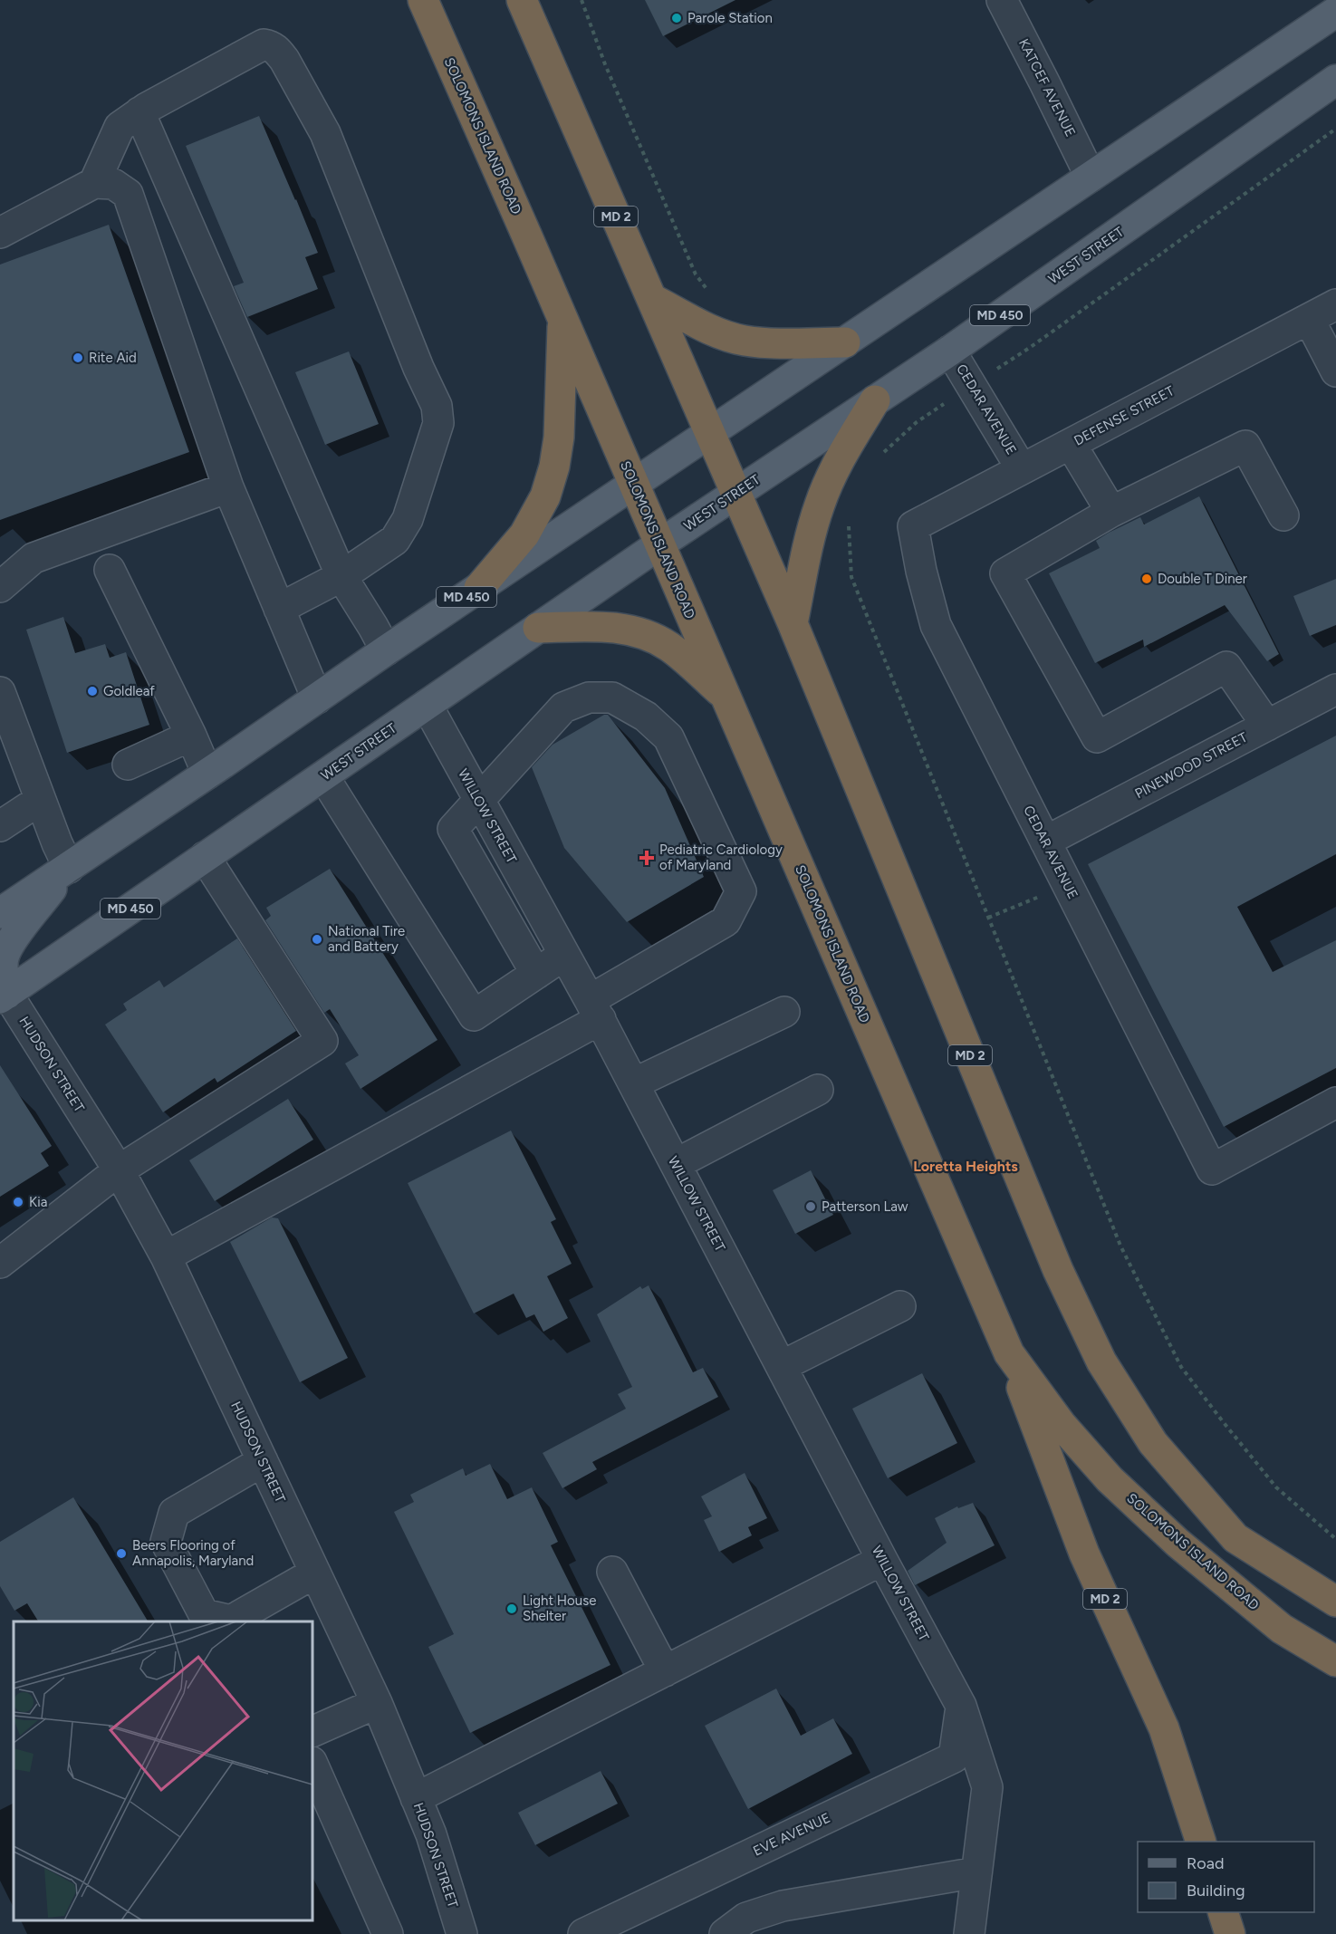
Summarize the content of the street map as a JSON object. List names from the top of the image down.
{
  "streets": {
    "highway": ["SOLOMONS ISLAND ROAD", "MD 2"],
    "main road": ["WEST STREET", "MD 450"],
    "street": [
      "KATCEF AVENUE",
      "CEDAR AVENUE",
      "DEFENSE STREET",
      "PINEWOOD STREET",
      "WILLOW STREET",
      "HUDSON STREET",
      "EVE AVENUE"
    ]
  },
  "crossings": [
    ["KATCEF AVENUE", "MD 450"],
    ["SOLOMONS ISLAND ROAD", "MD 2"],
    ["SOLOMONS ISLAND ROAD", "WEST STREET"],
    ["SOLOMONS ISLAND ROAD", "MD 450"],
    ["MD 2", "WEST STREET"],
    ["MD 2", "MD 450"],
    ["WEST STREET", "CEDAR AVENUE"],
    ["WEST STREET", "WILLOW STREET"],
    ["WEST STREET", "HUDSON STREET"],
    ["CEDAR AVENUE", "DEFENSE STREET"],
    ["CEDAR AVENUE", "PINEWOOD STREET"],
    ["WILLOW STREET", "EVE AVENUE"]
  ],
  "districts": ["Loretta Heights"],
  "places": {
    "other": [
      "Parole Station",
      "Rite Aid",
      "Double T Diner",
      "Goldleaf",
      "National Tire and Battery",
      "Kia",
      "Patterson Law",
      "Beers Flooring of Annapolis, Maryland",
      "Light House Shelter"
    ],
    "health": ["Pediatric Cardiology of Maryland"]
  },
  "legend": ["Road", "Building"]
}
